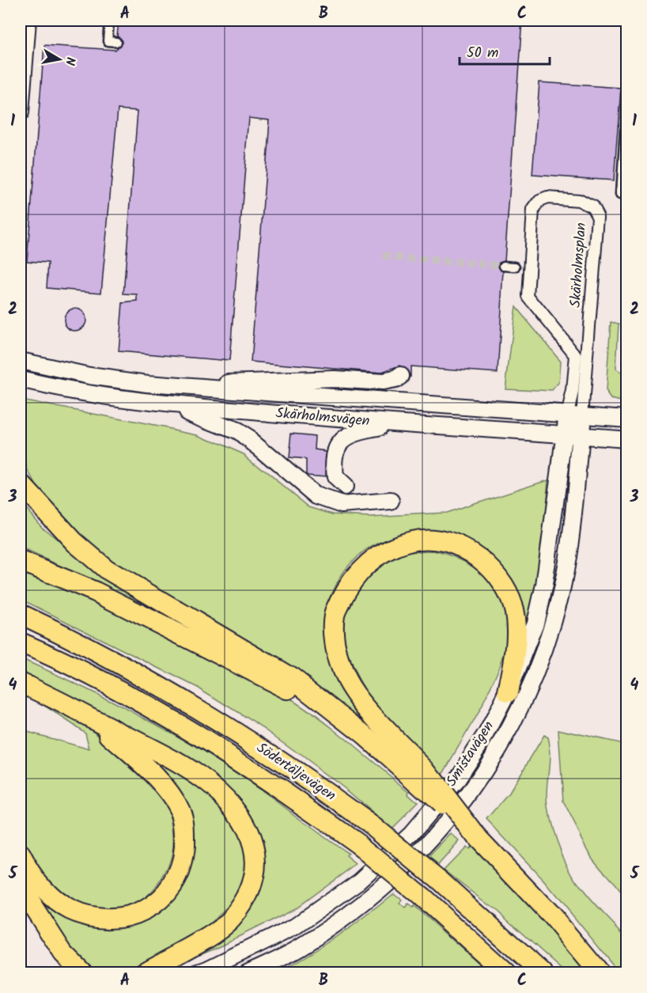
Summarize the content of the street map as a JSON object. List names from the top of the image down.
{
  "streets": {
    "highway": ["Södertäljevägen"],
    "main road": ["Skärholmsvägen", "Smistavägen"],
    "street": ["Skärholmsplan"]
  },
  "crossings": [
    ["Skärholmsplan", "Skärholmsvägen"],
    ["Skärholmsplan", "Smistavägen"],
    ["Skärholmsvägen", "Smistavägen"]
  ],
  "scale_bar": "50 m",
  "north": "right",
  "grid": {
    "columns": ["A", "B", "C"],
    "rows": [
      "1",
      "2",
      "3",
      "4",
      "5"
    ]
  }
}
